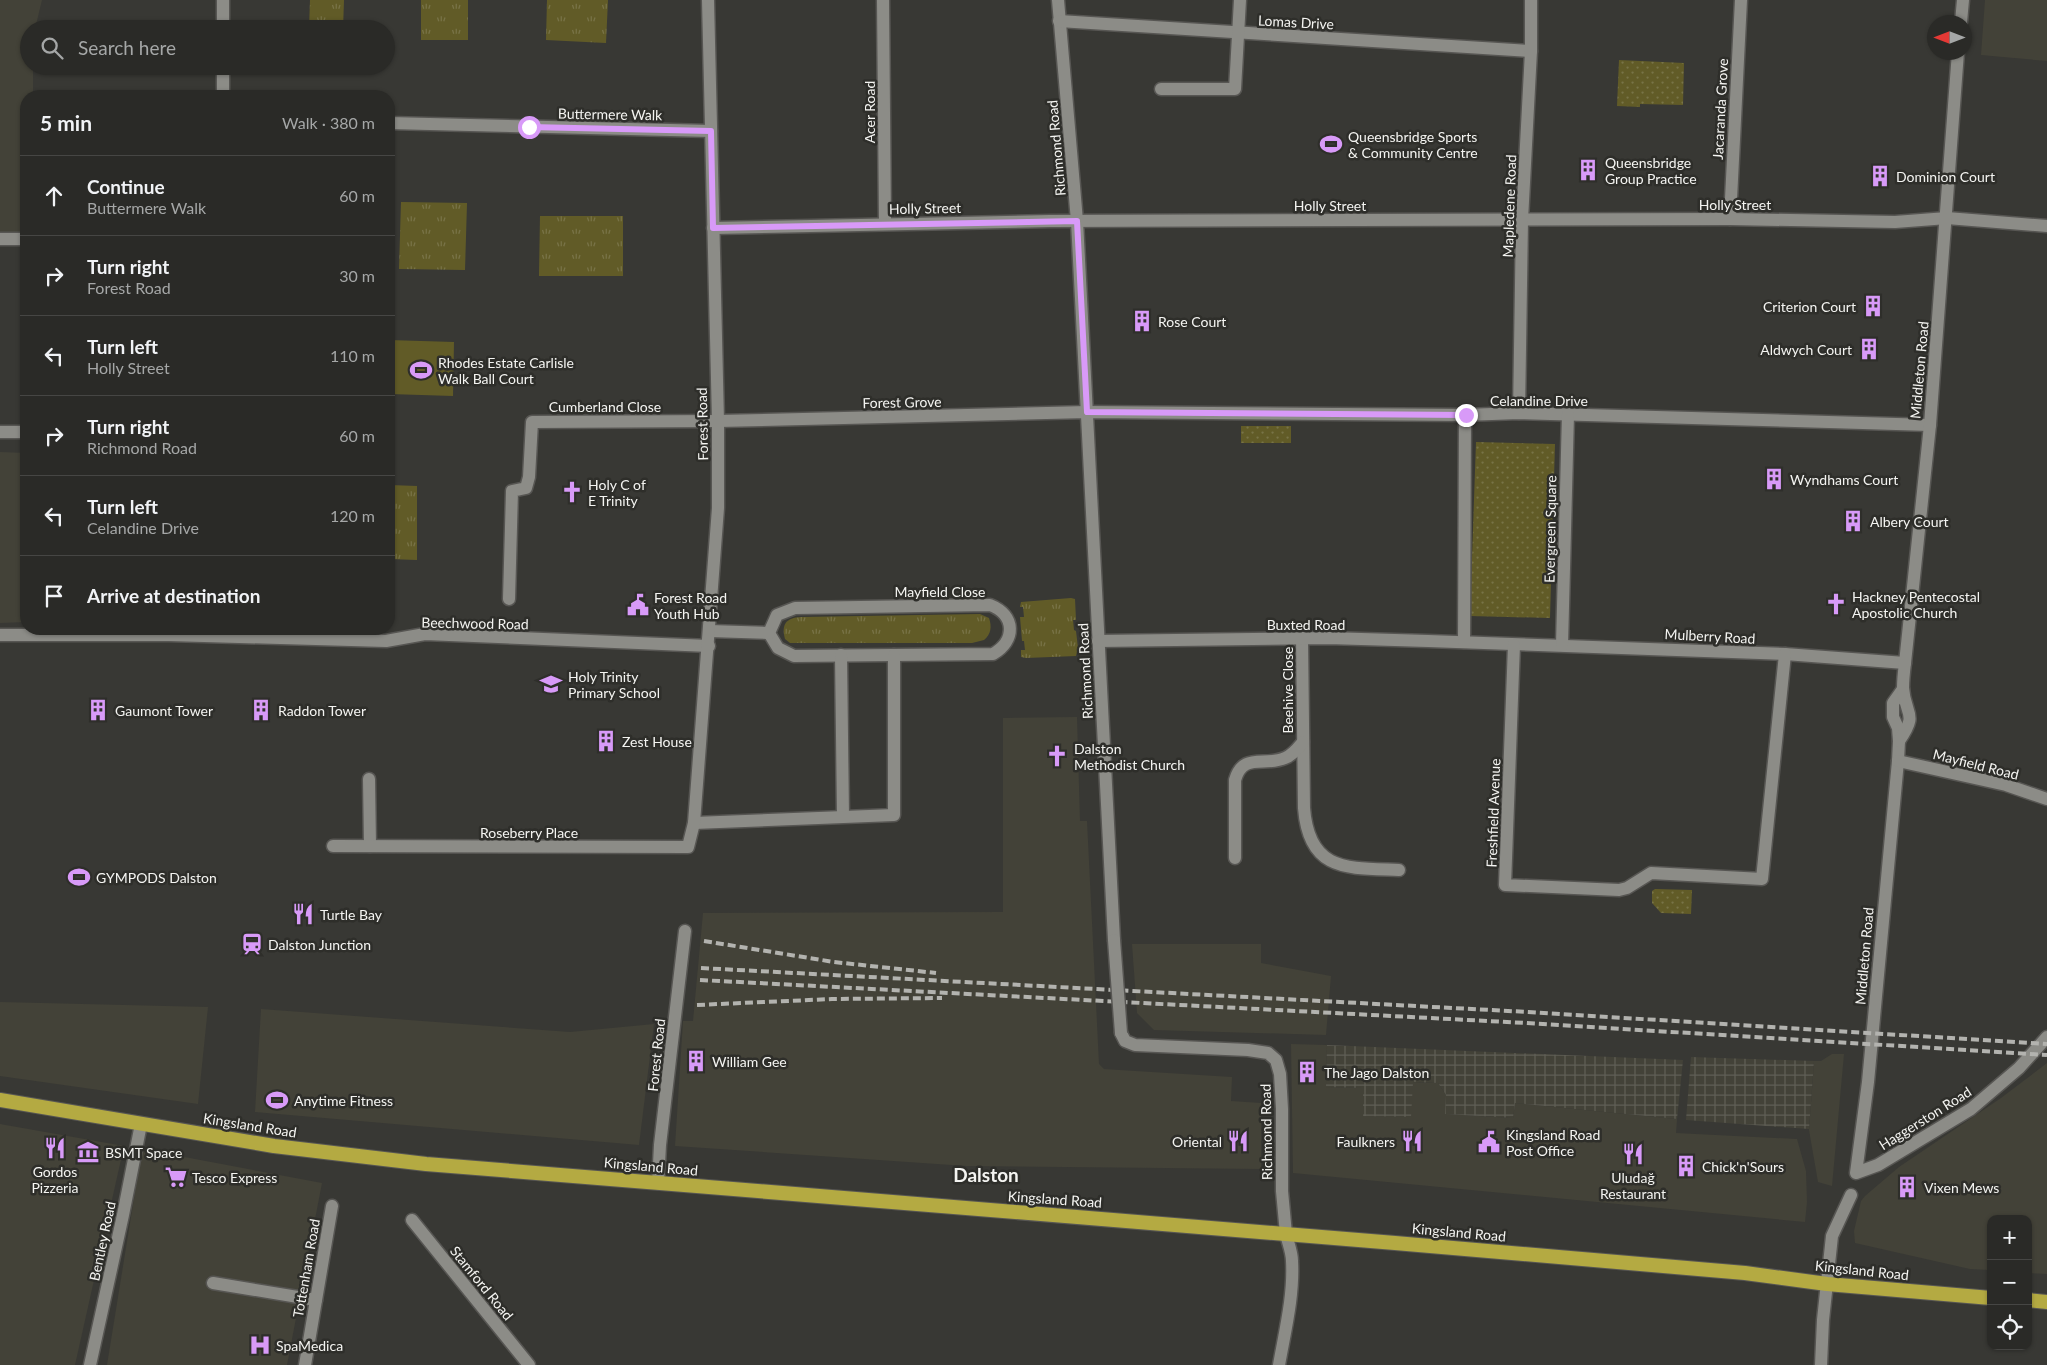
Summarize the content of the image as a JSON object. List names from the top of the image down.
{
  "streets": {
    "highway": ["Kingsland Road"],
    "street": [
      "Lomas Drive",
      "Jacaranda Grove",
      "Acer Road",
      "Buttermere Walk",
      "Richmond Road",
      "Holly Street",
      "Mapledene Road",
      "Middleton Road",
      "Celandine Drive",
      "Forest Grove",
      "Cumberland Close",
      "Forest Road",
      "Evergreen Square",
      "Mayfield Close",
      "Beechwood Road",
      "Buxted Road",
      "Mulberry Road",
      "Beehive Close",
      "Mayfield Road",
      "Freshfield Avenue",
      "Roseberry Place",
      "Haggerston Road",
      "Bentley Road",
      "Tottenham Road",
      "Stamford Road"
    ]
  },
  "crossings": [
    ["Lomas Drive", "Richmond Road"],
    ["Lomas Drive", "Mapledene Road"],
    ["Jacaranda Grove", "Holly Street"],
    ["Acer Road", "Holly Street"],
    ["Buttermere Walk", "Forest Road"],
    ["Richmond Road", "Holly Street"],
    ["Richmond Road", "Celandine Drive"],
    ["Richmond Road", "Forest Grove"],
    ["Richmond Road", "Buxted Road"],
    ["Richmond Road", "Kingsland Road"],
    ["Holly Street", "Mapledene Road"],
    ["Holly Street", "Middleton Road"],
    ["Holly Street", "Forest Road"],
    ["Mapledene Road", "Celandine Drive"],
    ["Middleton Road", "Celandine Drive"],
    ["Middleton Road", "Mulberry Road"],
    ["Middleton Road", "Mayfield Road"],
    ["Middleton Road", "Haggerston Road"],
    ["Celandine Drive", "Forest Grove"],
    ["Celandine Drive", "Evergreen Square"],
    ["Forest Grove", "Cumberland Close"],
    ["Forest Grove", "Forest Road"],
    ["Cumberland Close", "Forest Road"],
    ["Forest Road", "Beechwood Road"],
    ["Forest Road", "Roseberry Place"],
    ["Forest Road", "Kingsland Road"],
    ["Evergreen Square", "Mulberry Road"],
    ["Buxted Road", "Mulberry Road"],
    ["Buxted Road", "Beehive Close"],
    ["Buxted Road", "Freshfield Avenue"],
    ["Mulberry Road", "Freshfield Avenue"],
    ["Kingsland Road", "Bentley Road"]
  ],
  "districts": ["Dalston"],
  "places": {
    "sports": [
      "Queensbridge Sports & Community Centre",
      "Rhodes Estate Carlisle Walk Ball Court",
      "GYMPODS Dalston",
      "Anytime Fitness"
    ],
    "building": [
      "Queensbridge Group Practice",
      "Dominion Court",
      "Criterion Court",
      "Rose Court",
      "Aldwych Court",
      "Wyndhams Court",
      "Albery Court",
      "Gaumont Tower",
      "Raddon Tower",
      "Zest House",
      "William Gee",
      "The Jago Dalston",
      "Chick'n'Sours",
      "Vixen Mews"
    ],
    "church": ["Holy C of E Trinity", "Hackney Pentecostal Apostolic Church", "Dalston Methodist Church"],
    "public building": ["Forest Road Youth Hub", "Kingsland Road Post Office"],
    "school or university": ["Holy Trinity Primary School"],
    "restaurant": [
      "Turtle Bay",
      "Oriental",
      "Faulkners",
      "Gordos Pizzeria",
      "Uludağ Restaurant"
    ],
    "station": ["Dalston Junction"],
    "museum": ["BSMT Space"],
    "supermarket": ["Tesco Express"],
    "hospital": ["SpaMedica"]
  },
  "north": "left",
  "page": {
    "search": "Search here",
    "heading": ["5 min", "Walk · 380 m"],
    "list": [
      ["Continue", "Buttermere Walk", "60 m"],
      ["Turn right", "Forest Road", "30 m"],
      ["Turn left", "Holly Street", "110 m"],
      ["Turn right", "Richmond Road", "60 m"],
      ["Turn left", "Celandine Drive", "120 m"],
      "Arrive at destination"
    ],
    "map_buttons": ["+", "−"]
  }
}
